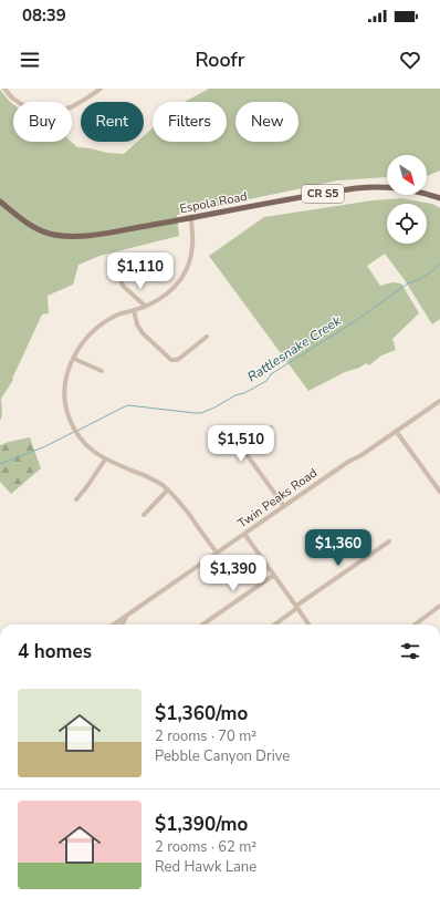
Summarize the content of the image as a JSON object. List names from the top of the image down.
{
  "streets": {
    "main road": ["CR S5", "Espola Road"],
    "street": ["Twin Peaks Road"]
  },
  "water": ["Rattlesnake Creek"],
  "north": "bottom right",
  "page": {
    "status": "08:39",
    "header": "Roofr",
    "chip": [
      "Buy",
      "Rent",
      "Filters",
      "New"
    ],
    "price": [
      "$1,110",
      "$1,510",
      "$1,360",
      "$1,390"
    ],
    "heading": "4 homes",
    "list": [
      {
        "name": "$1,360/mo",
        "note": "2 rooms · 70 m² · Pebble Canyon Drive"
      },
      {
        "name": "$1,390/mo",
        "note": "2 rooms · 62 m² · Red Hawk Lane"
      }
    ]
  }
}
